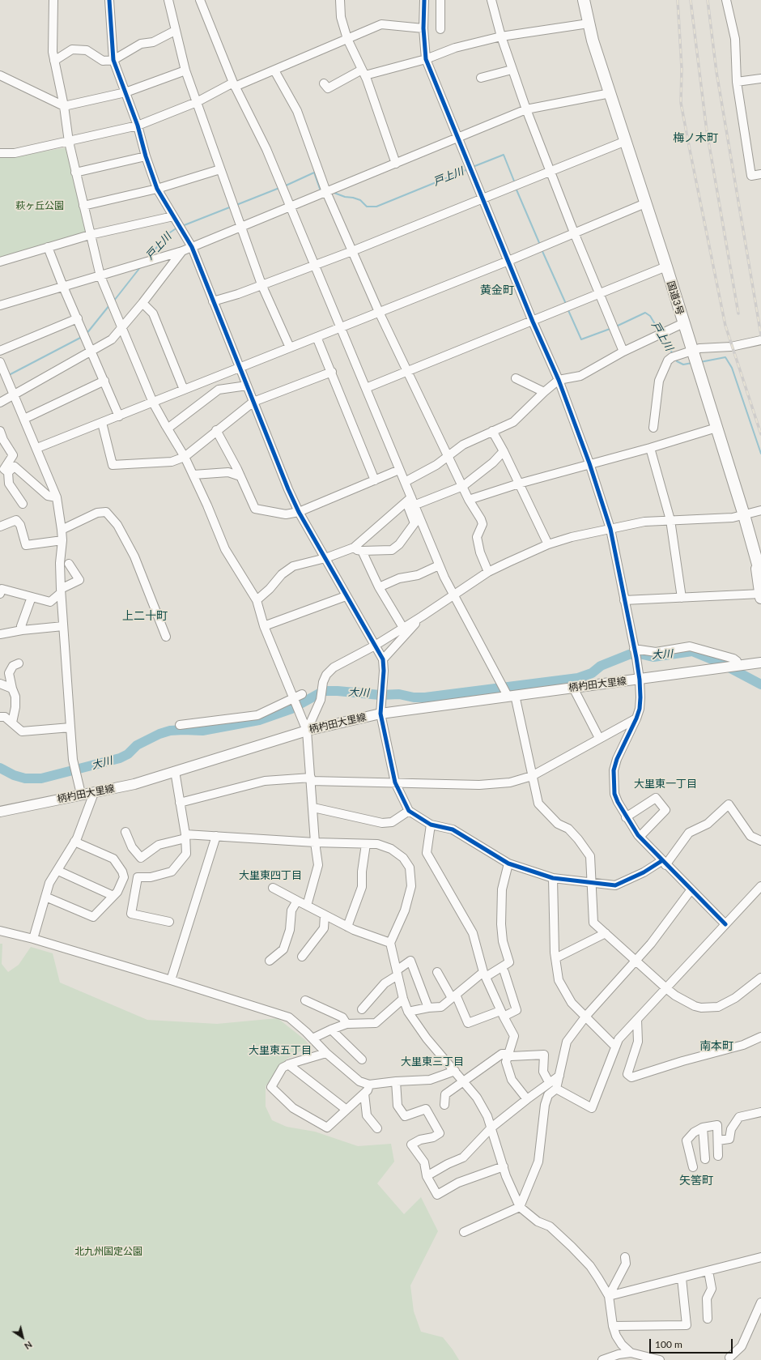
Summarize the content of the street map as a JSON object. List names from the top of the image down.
{
  "streets": {
    "highway": ["国道3号"],
    "main road": ["柄杓田大里線"]
  },
  "districts": [
    "梅ノ木町",
    "黄金町",
    "上二十町",
    "大里東一丁目",
    "大里東四丁目",
    "南本町",
    "大里東五丁目",
    "大里東三丁目",
    "矢筈町"
  ],
  "water": ["戸上川", "大川"],
  "parks": ["萩ヶ丘公園", "北九州国定公園"],
  "scale_bar": "100 m",
  "north": "bottom right"
}
